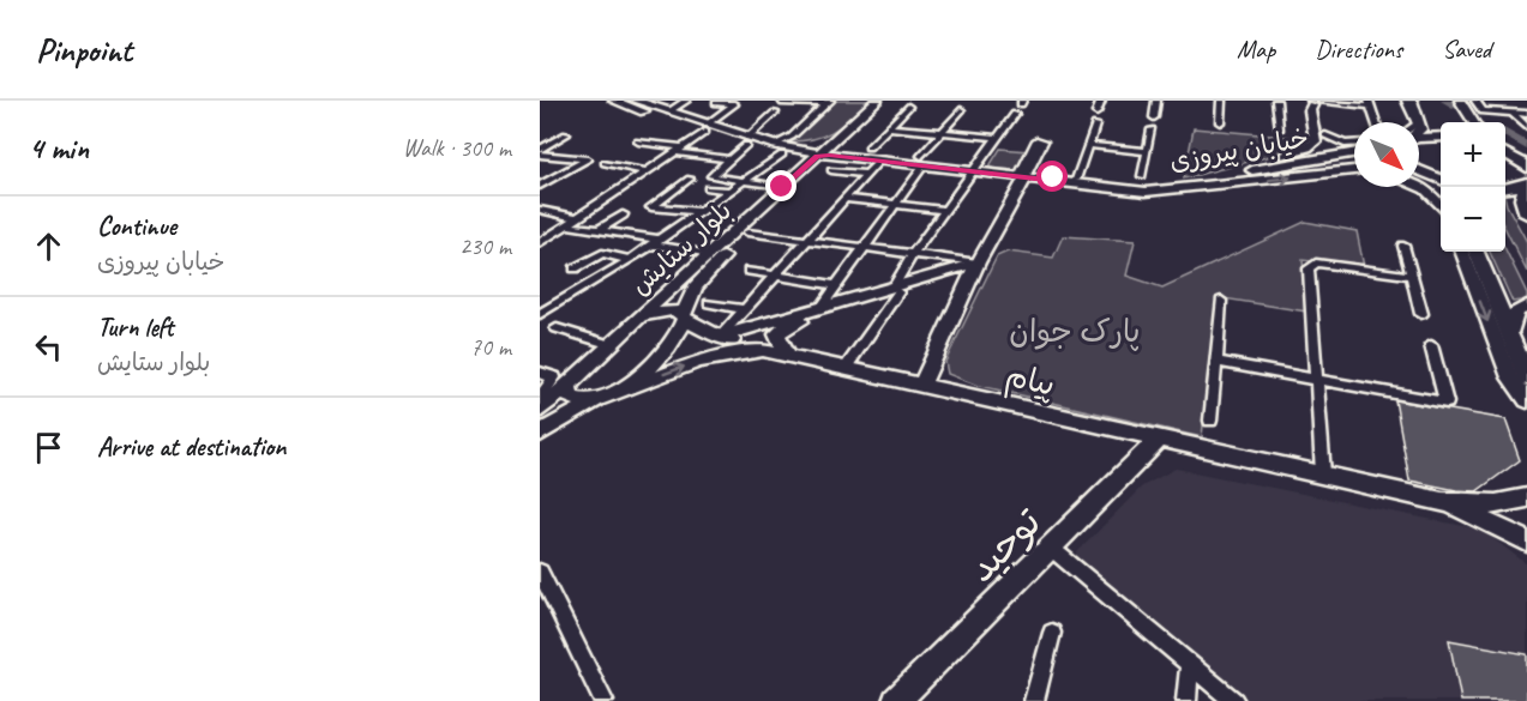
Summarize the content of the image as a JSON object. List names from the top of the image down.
{
  "streets": {
    "main road": [
      "خیابان پیروزی",
      "بلوار ستایش",
      "پیام",
      "توحید"
    ]
  },
  "crossings": [
    ["خیابان پیروزی", "بلوار ستایش"],
    ["بلوار ستایش", "پیام"],
    ["پیام", "توحید"]
  ],
  "parks": ["پارک جوان"],
  "north": "bottom right",
  "page": {
    "header": "Pinpoint",
    "nav": ["Map", "Directions", "Saved"],
    "heading": ["4 min", "Walk · 300 m"],
    "map_buttons": ["+", "−"],
    "list": [
      ["Continue", "خیابان پیروزی", "230 m"],
      ["Turn left", "بلوار ستایش", "70 m"],
      "Arrive at destination"
    ]
  }
}
